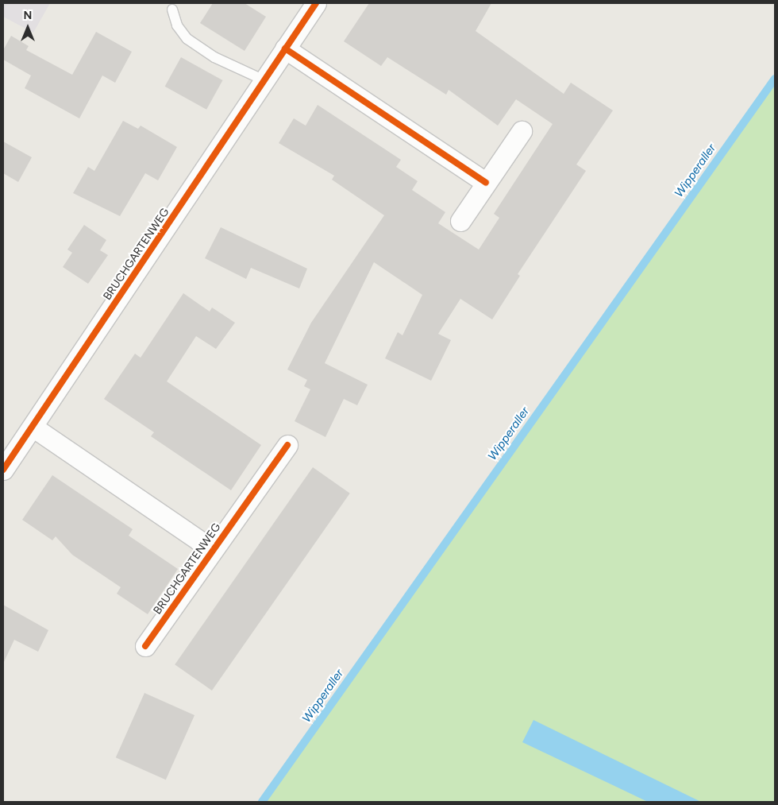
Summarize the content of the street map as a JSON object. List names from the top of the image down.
{
  "streets": {
    "street": ["BRUCHGARTENWEG"]
  },
  "water": ["Wipperaller"],
  "north": "top"
}
